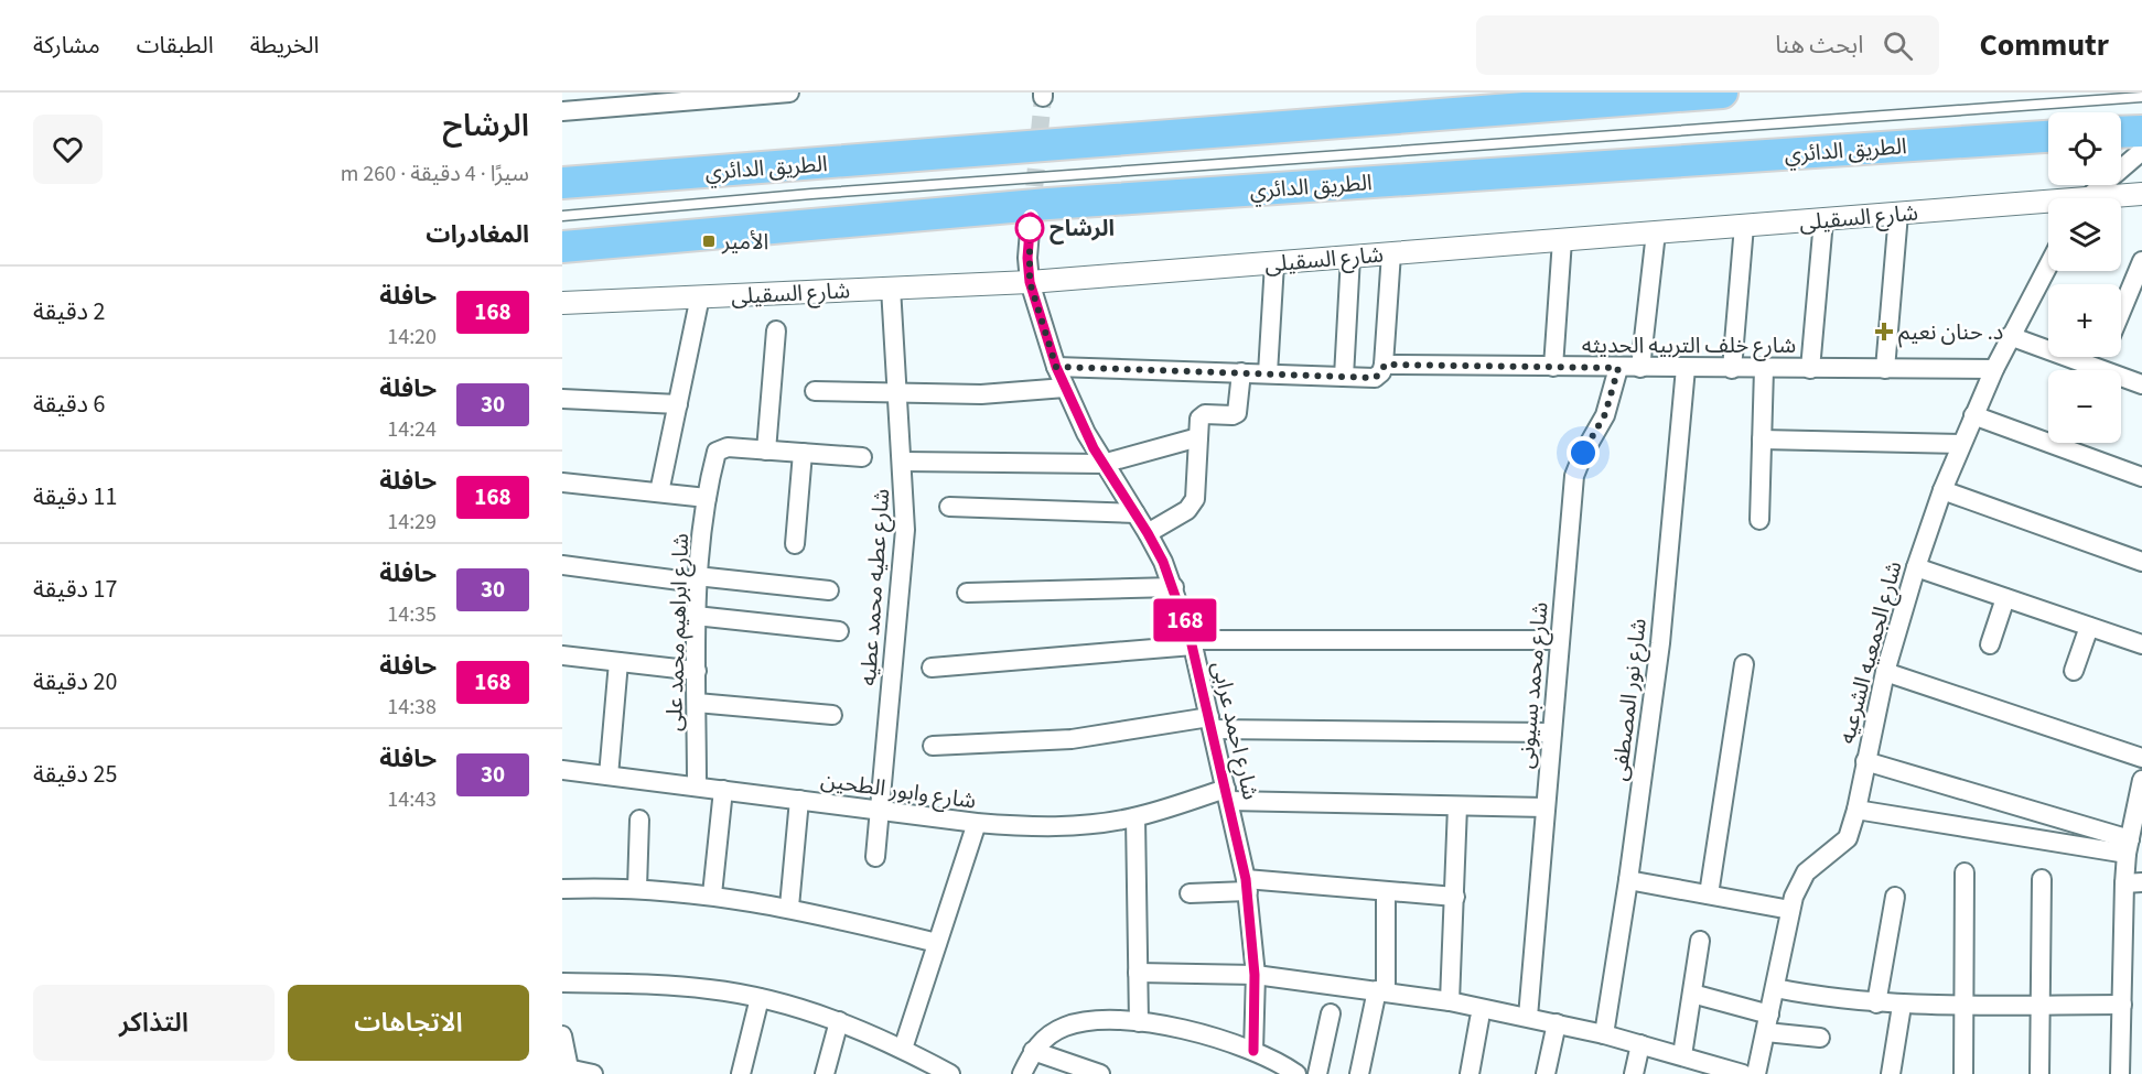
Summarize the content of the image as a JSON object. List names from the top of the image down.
{
  "streets": {
    "highway": ["الطريق الدائري"],
    "street": [
      "شارع السقيلى",
      "شارع خلف التربيه الحديثه",
      "شارع عطيه محمد عطيه",
      "شارع ابراهيم محمد على",
      "شارع الجمعيه الشرعيه",
      "شارع محمد بسيونى",
      "شارع نور المصطفى",
      "شارع احمد عرابى",
      "شارع وابور الطحين"
    ]
  },
  "crossings": [
    ["شارع السقيلى", "شارع عطيه محمد عطيه"],
    ["شارع السقيلى", "شارع احمد عرابى"],
    ["شارع خلف التربيه الحديثه", "شارع الجمعيه الشرعيه"],
    ["شارع خلف التربيه الحديثه", "شارع محمد بسيونى"],
    ["شارع خلف التربيه الحديثه", "شارع نور المصطفى"],
    ["شارع عطيه محمد عطيه", "شارع وابور الطحين"],
    ["شارع ابراهيم محمد على", "شارع وابور الطحين"],
    ["شارع محمد بسيونى", "شارع وابور الطحين"],
    ["شارع احمد عرابى", "شارع وابور الطحين"]
  ],
  "places": {
    "other": ["الرشاح"],
    "transit": ["الأمير"],
    "health": ["د. حنان نعيم"]
  },
  "lines": ["bus line 168"],
  "page": {
    "header": "Commutr",
    "search": "ابحث هنا",
    "nav": ["الخريطة", "الطبقات", "مشاركة"],
    "on_map": "168",
    "heading": [
      ["الرشاح", "سيرًا · 4 دقيقة · 260 m"],
      "المغادرات"
    ],
    "map_buttons": ["+", "−"],
    "list": [
      {
        "mark": "168",
        "name": "حافلة",
        "note": "14:20",
        "value": "2 دقيقة"
      },
      {
        "mark": "30",
        "name": "حافلة",
        "note": "14:24",
        "value": "6 دقيقة"
      },
      {
        "mark": "168",
        "name": "حافلة",
        "note": "14:29",
        "value": "11 دقيقة"
      },
      {
        "mark": "30",
        "name": "حافلة",
        "note": "14:35",
        "value": "17 دقيقة"
      },
      {
        "mark": "168",
        "name": "حافلة",
        "note": "14:38",
        "value": "20 دقيقة"
      },
      {
        "mark": "30",
        "name": "حافلة",
        "note": "14:43",
        "value": "25 دقيقة"
      }
    ],
    "buttons": ["الاتجاهات", "التذاكر"]
  }
}
